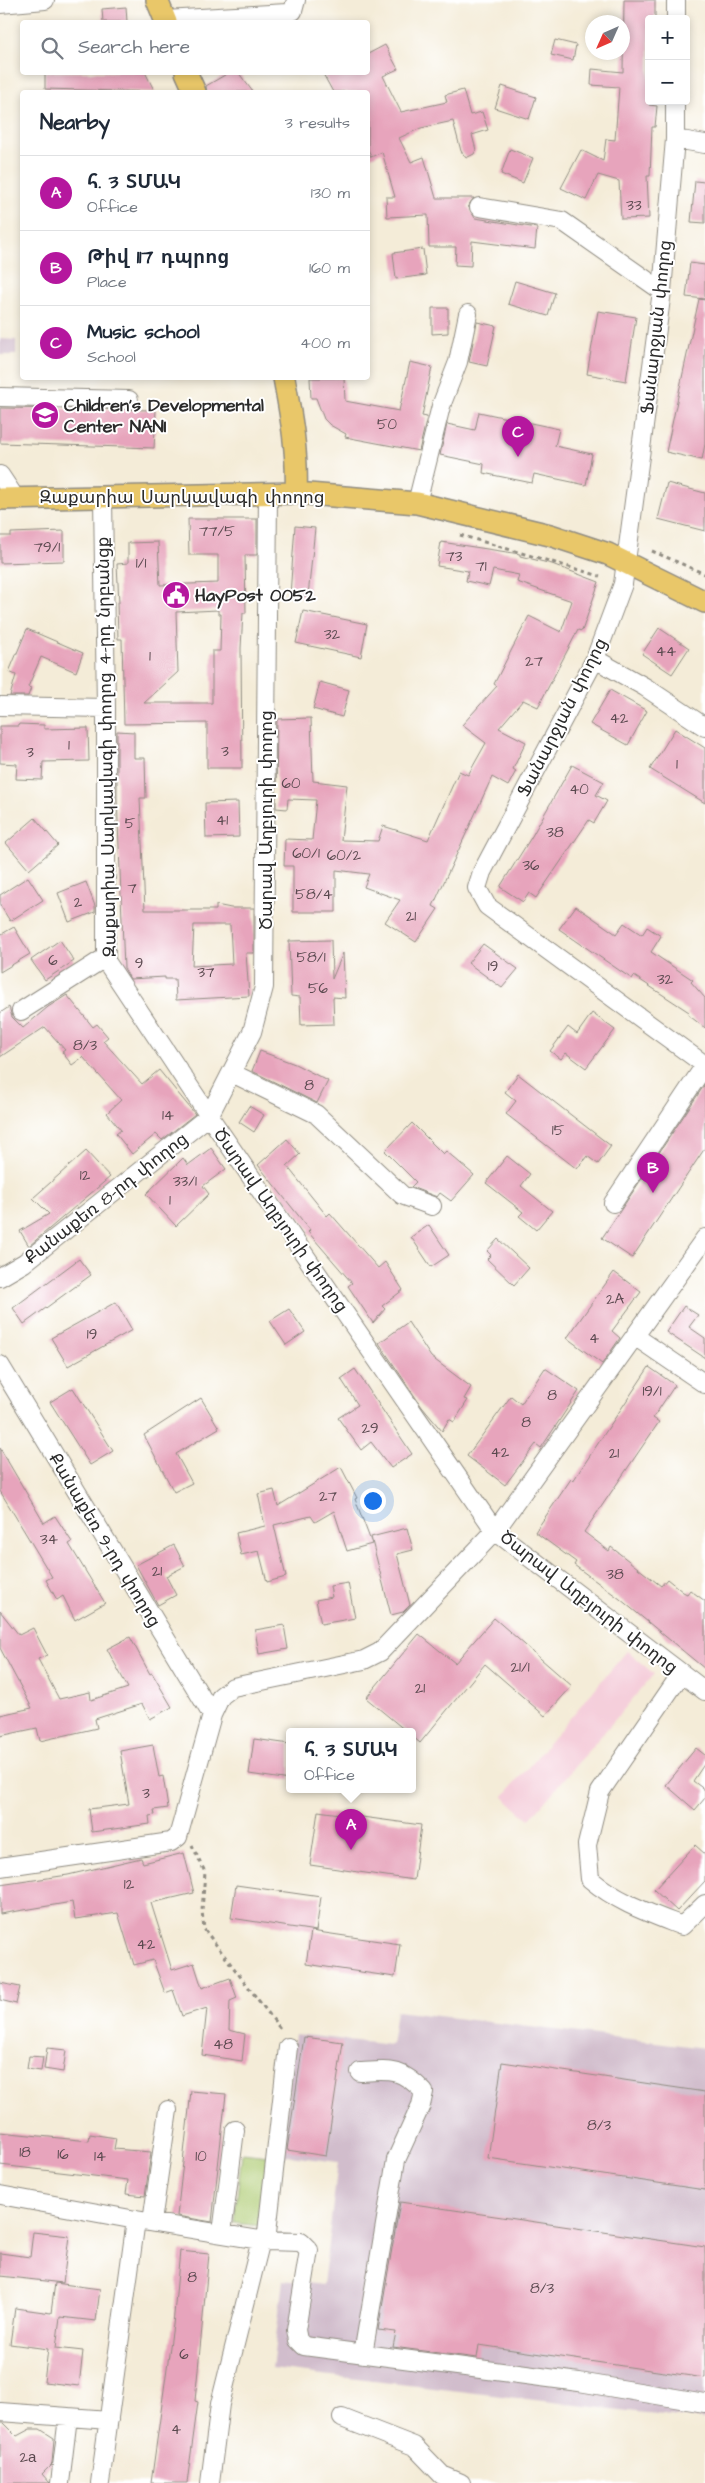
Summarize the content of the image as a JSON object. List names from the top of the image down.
{
  "streets": {
    "main road": ["Զաքարիա Սարկավագի փողոց"],
    "street": [
      "Ֆանարջյան փողոց",
      "Զաքարիա Սարկավագի փողոց 4-րդ նրբանցք",
      "Ծարավ Աղբյուրի փողոց",
      "Քանաքեռ 8-րդ փողոց",
      "Քանաքեռ 9-րդ փողոց"
    ]
  },
  "crossings": [
    ["Ֆանարջյան փողոց", "Զաքարիա Սարկավագի փողոց"],
    ["Զաքարիա Սարկավագի փողոց", "Զաքարիա Սարկավագի փողոց 4-րդ նրբանցք"],
    ["Զաքարիա Սարկավագի փողոց", "Ծարավ Աղբյուրի փողոց"],
    ["Զաքարիա Սարկավագի փողոց 4-րդ նրբանցք", "Ծարավ Աղբյուրի փողոց"],
    ["Զաքարիա Սարկավագի փողոց 4-րդ նրբանցք", "Քանաքեռ 8-րդ փողոց"],
    ["Ծարավ Աղբյուրի փողոց", "Քանաքեռ 8-րդ փողոց"]
  ],
  "places": {
    "school or university": ["Children's Developmental Center NANI"],
    "public building": ["HayPost 0052"]
  },
  "house_numbers": [
    "33",
    "50",
    "77/5",
    "79/1",
    "73",
    "1/1",
    "71",
    "32",
    "44",
    "1",
    "27",
    "42",
    "1",
    "3",
    "3",
    "1",
    "60",
    "40",
    "41",
    "5",
    "38",
    "60/1",
    "60/2",
    "36",
    "7",
    "58/4",
    "2",
    "21",
    "58/1",
    "6",
    "9",
    "19",
    "37",
    "32",
    "56",
    "8/3",
    "8",
    "14",
    "15",
    "12",
    "33/1",
    "1",
    "2A",
    "19",
    "4",
    "19/1",
    "8",
    "8",
    "29",
    "42",
    "21",
    "27",
    "34",
    "21",
    "38",
    "21/1",
    "21",
    "3",
    "12",
    "42",
    "48",
    "8/3",
    "18",
    "16",
    "14",
    "10",
    "8",
    "8/3",
    "6",
    "4",
    "2а"
  ],
  "north": "bottom left",
  "page": {
    "map_buttons": ["+", "−"],
    "search": "Search here",
    "heading": ["Nearby", "3 results"],
    "list": [
      {
        "mark": "A",
        "name": "հ. 3 ՏՄԱԿ",
        "note": "Office",
        "value": "130 m"
      },
      {
        "mark": "B",
        "name": "Թիվ 117 դպրոց",
        "note": "Place",
        "value": "160 m"
      },
      {
        "mark": "C",
        "name": "Music school",
        "note": "School",
        "value": "400 m"
      }
    ],
    "pins": ["C", "B", "A"],
    "popup": ["հ. 3 ՏՄԱԿ", "Office"]
  }
}
